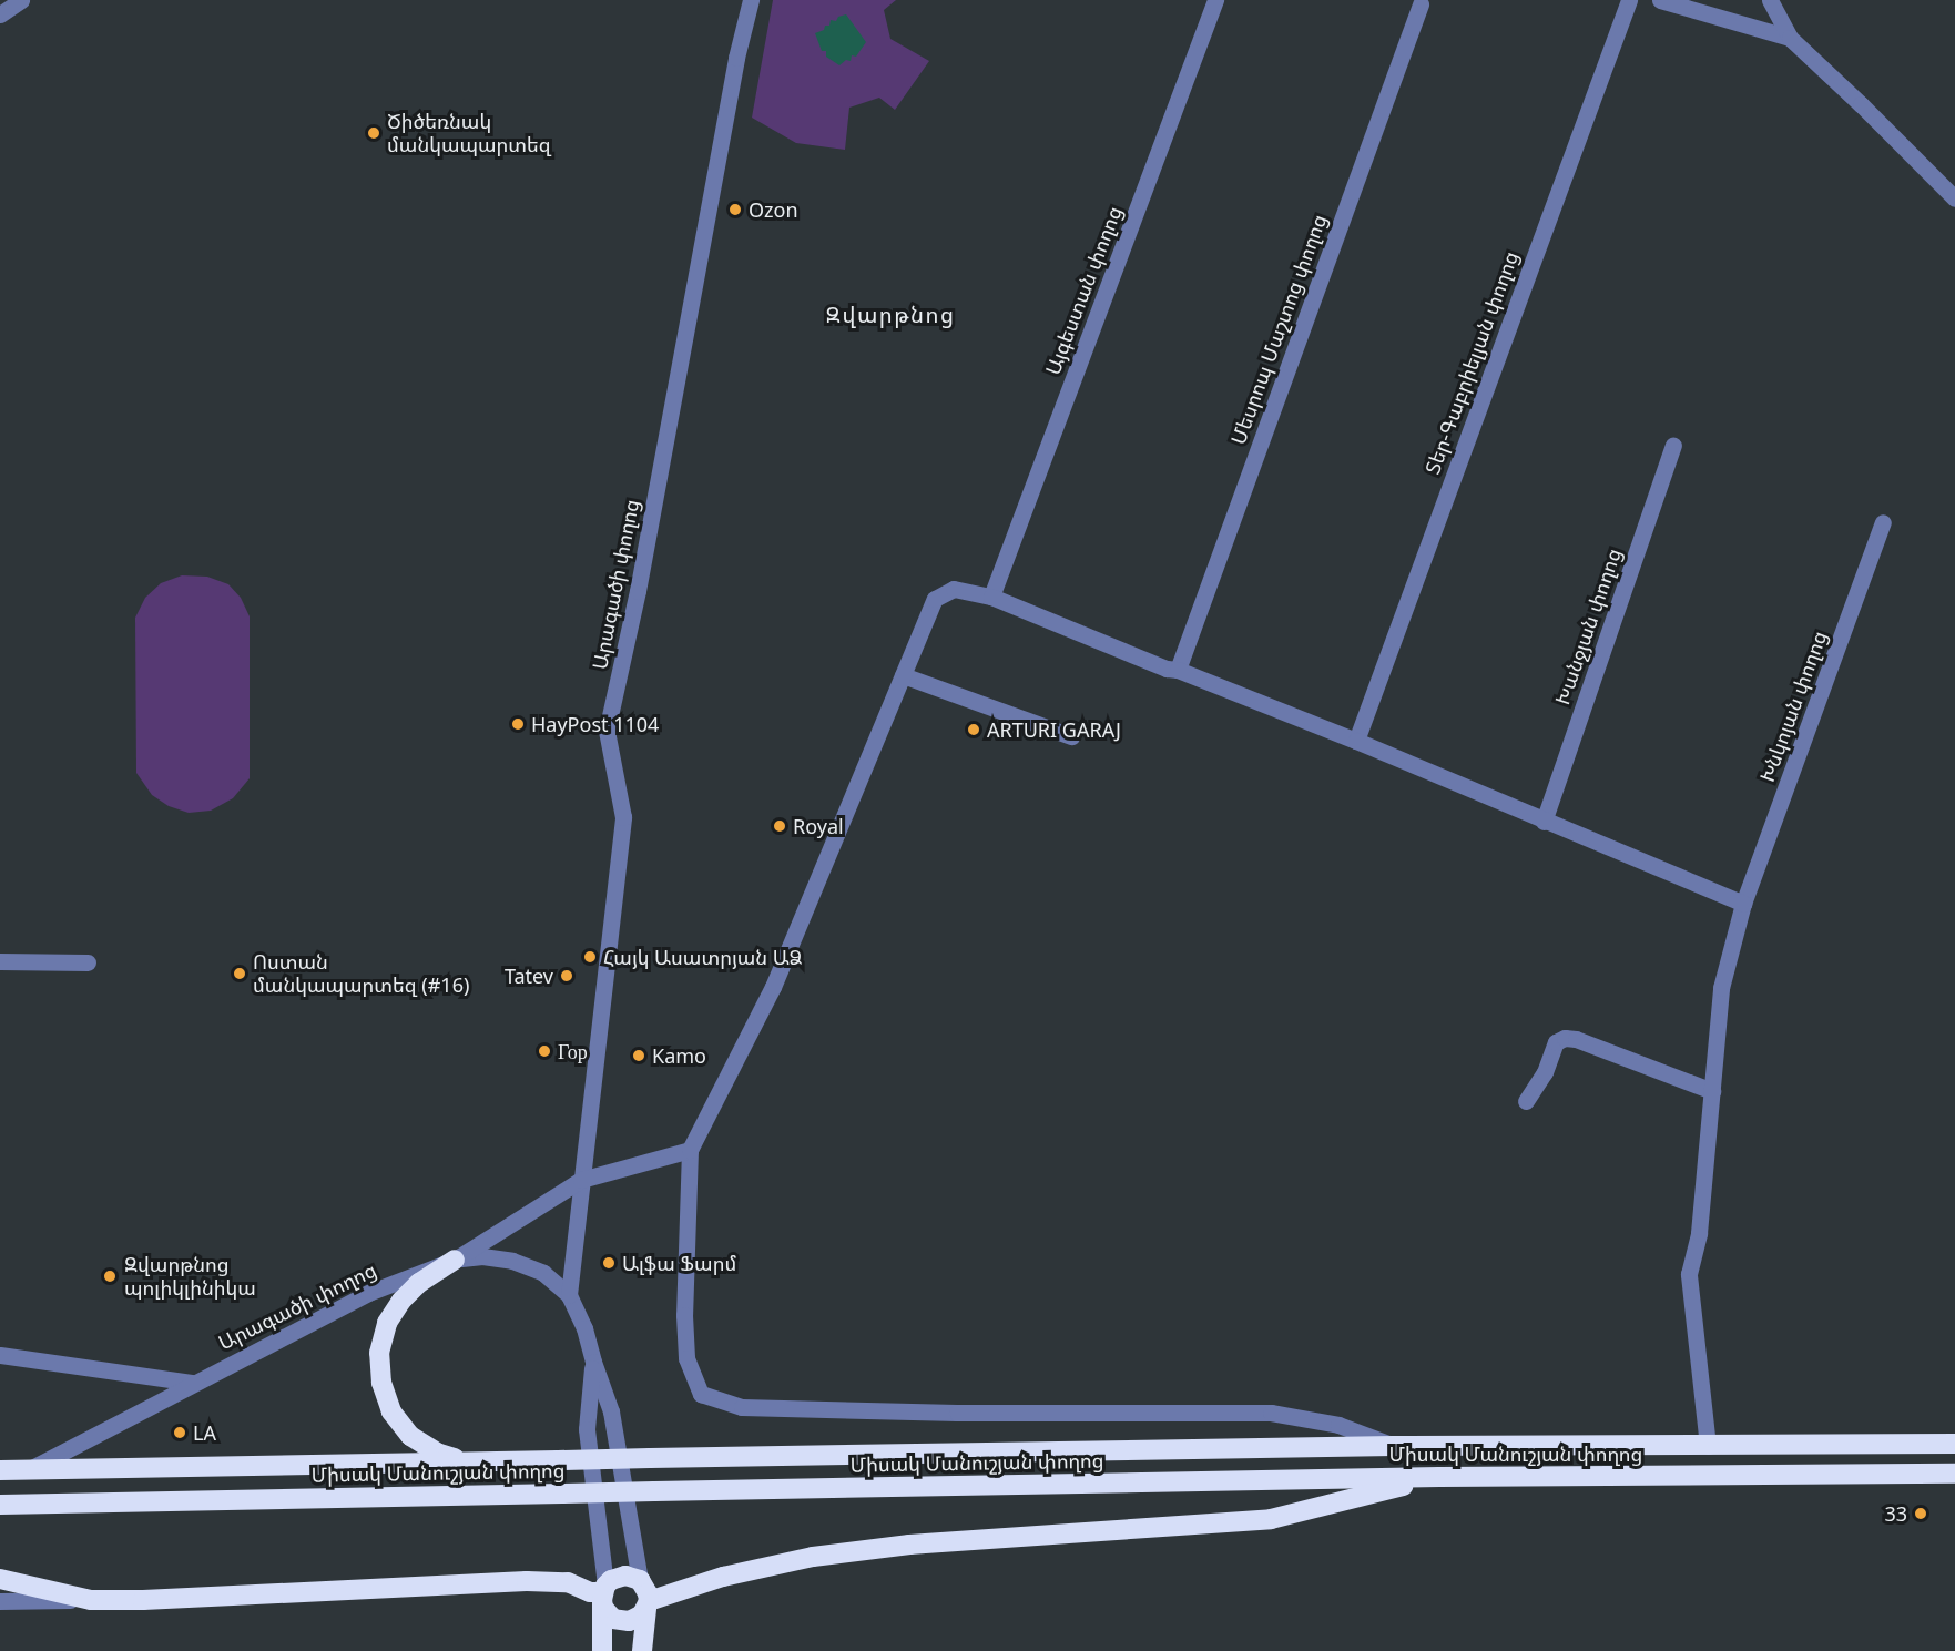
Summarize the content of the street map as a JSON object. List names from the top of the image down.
{
  "streets": {
    "highway": ["Միսակ Մանուշյան փողոց"],
    "street": [
      "Այգեստան փողոց",
      "Մեսրոպ Մաշտոց փողոց",
      "Տեր-Գաբրիելյան փողոց",
      "Արագածի փողոց",
      "Խանջյան փողոց",
      "Խնկոյան փողոց"
    ]
  },
  "crossings": [
    ["Արագածի փողոց", "Միսակ Մանուշյան փողոց"],
    ["Խնկոյան փողոց", "Միսակ Մանուշյան փողոց"]
  ],
  "districts": ["Զվարթնոց"],
  "places": [
    "Ծիծեռնակ մանկապարտեզ",
    "Ozon",
    "HayPost 1104",
    "ARTURI GARAJ",
    "Royal",
    "Հայկ Ասատրյան ԱՁ",
    "Ոստան մանկապարտեզ (#16)",
    "Tatev",
    "Гор",
    "Kamo",
    "Ալֆա Ֆարմ",
    "Զվարթնոց պոլիկլինիկա",
    "LA",
    "33"
  ]
}
